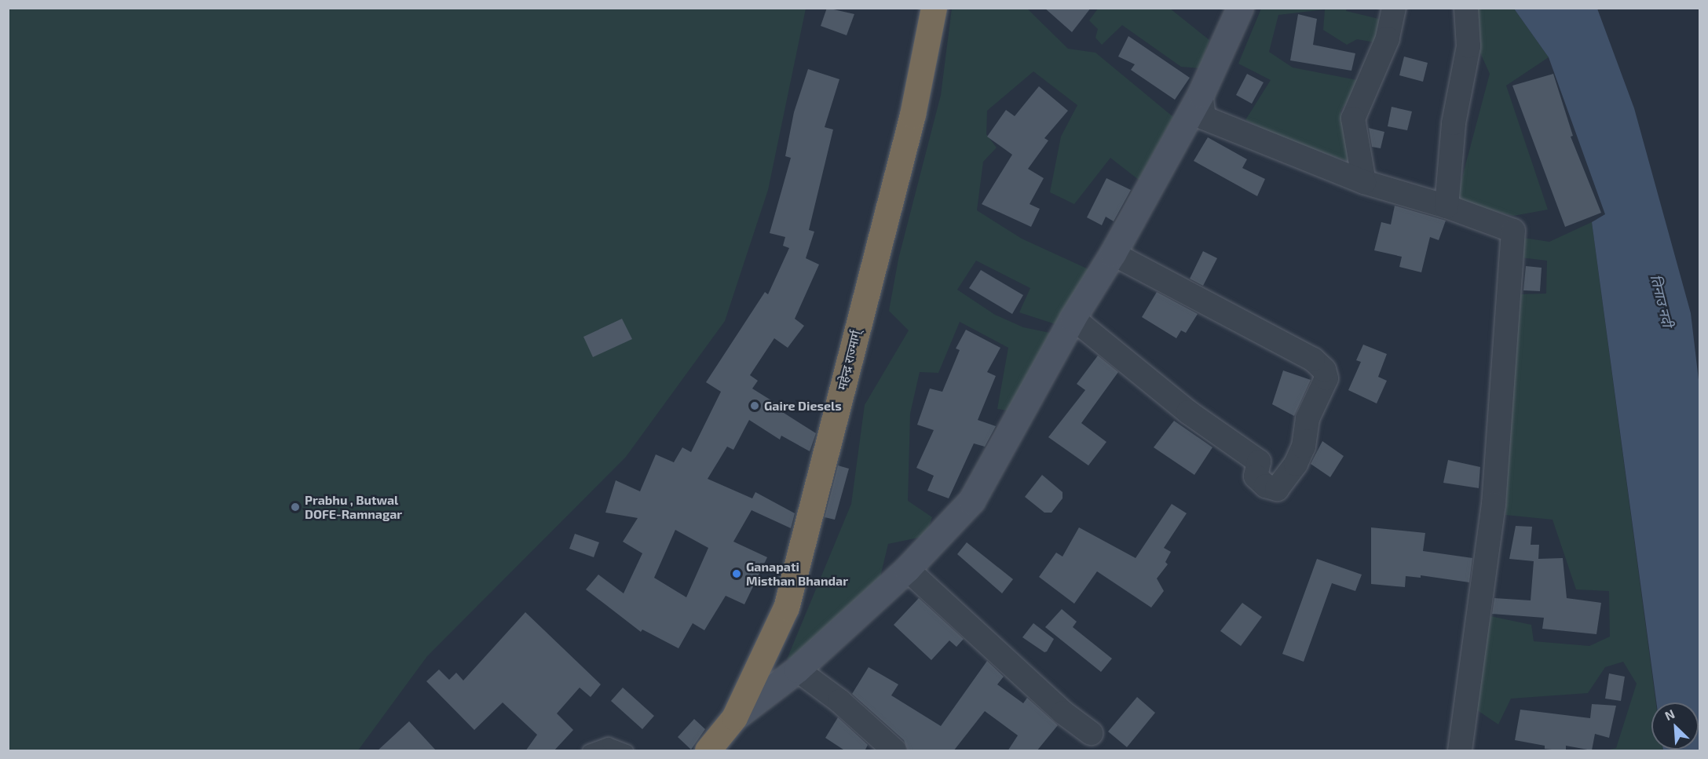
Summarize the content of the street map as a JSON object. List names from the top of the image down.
{
  "streets": {
    "highway": ["महेन्द्र राज्मार्ग्"]
  },
  "water": ["तिनाउ नदी"],
  "places": ["Gaire Diesels", "Prabhu , Butwal DOFE-Ramnagar", "Ganapati Misthan Bhandar"],
  "north": "top left"
}
